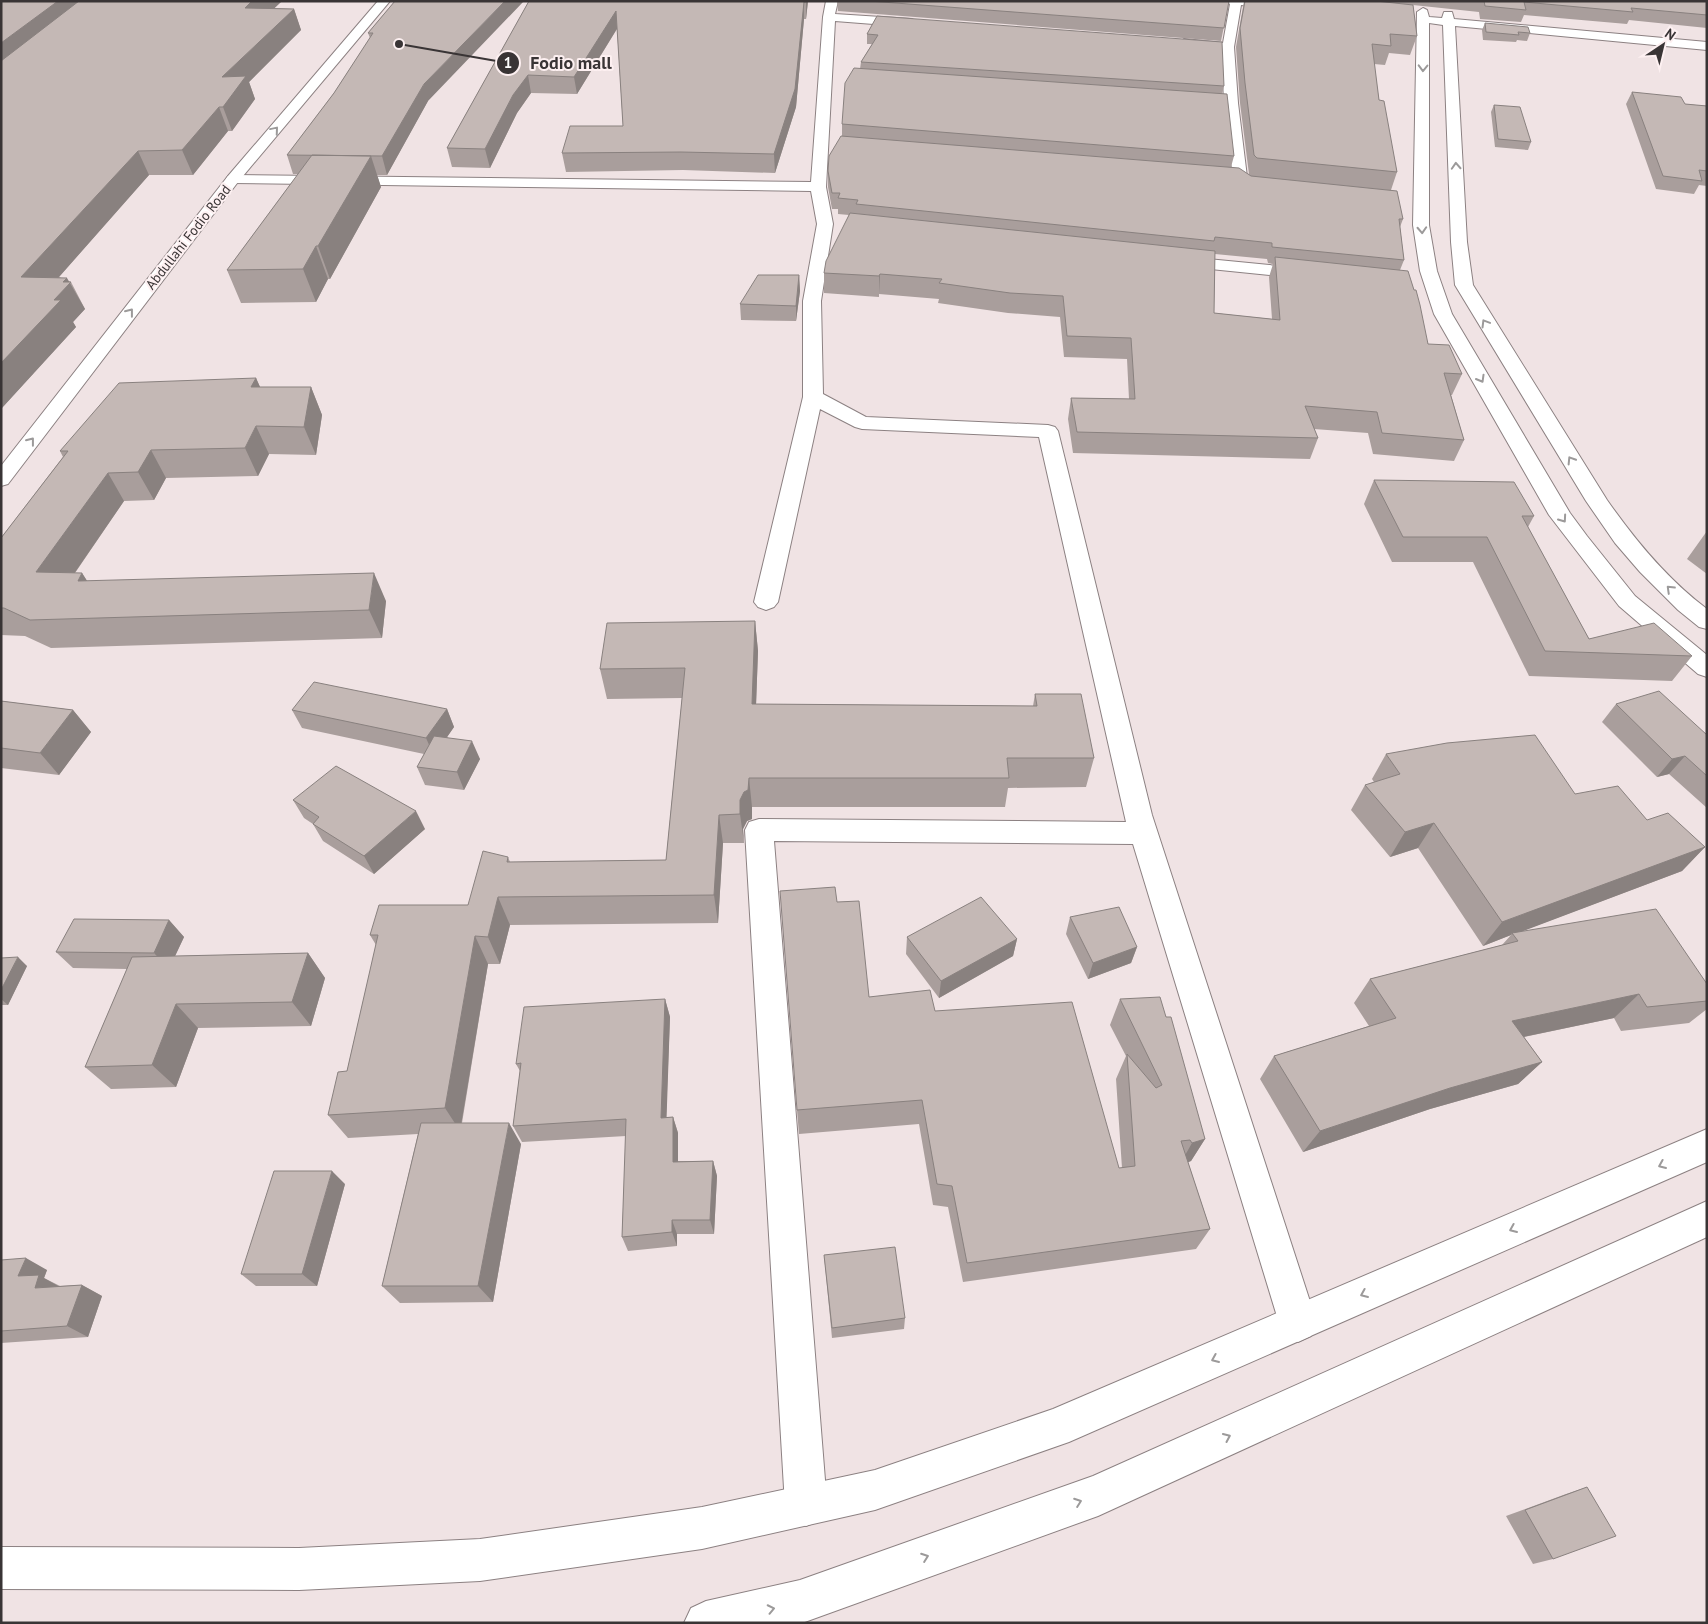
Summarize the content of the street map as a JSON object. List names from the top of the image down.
{
  "streets": {
    "street": ["Abdullahi Fodio Road"]
  },
  "places": ["Fodio mall"],
  "north": "top right"
}
